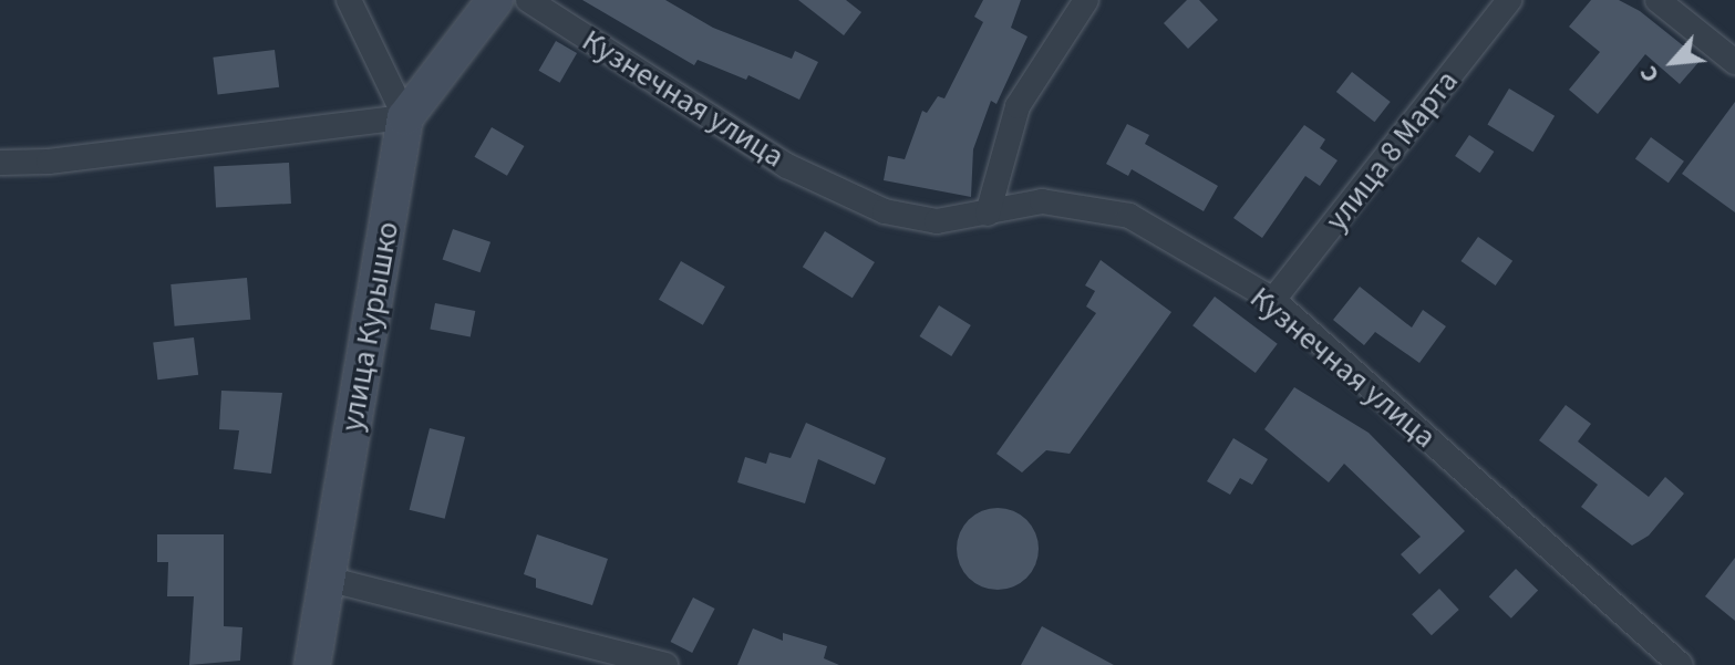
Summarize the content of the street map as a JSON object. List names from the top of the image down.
{
  "streets": {
    "street": ["Кузнечная улица", "улица 8 Марта", "улица Курышко"]
  },
  "crossings": [
    ["Кузнечная улица", "улица 8 Марта"]
  ],
  "north": "bottom left"
}
